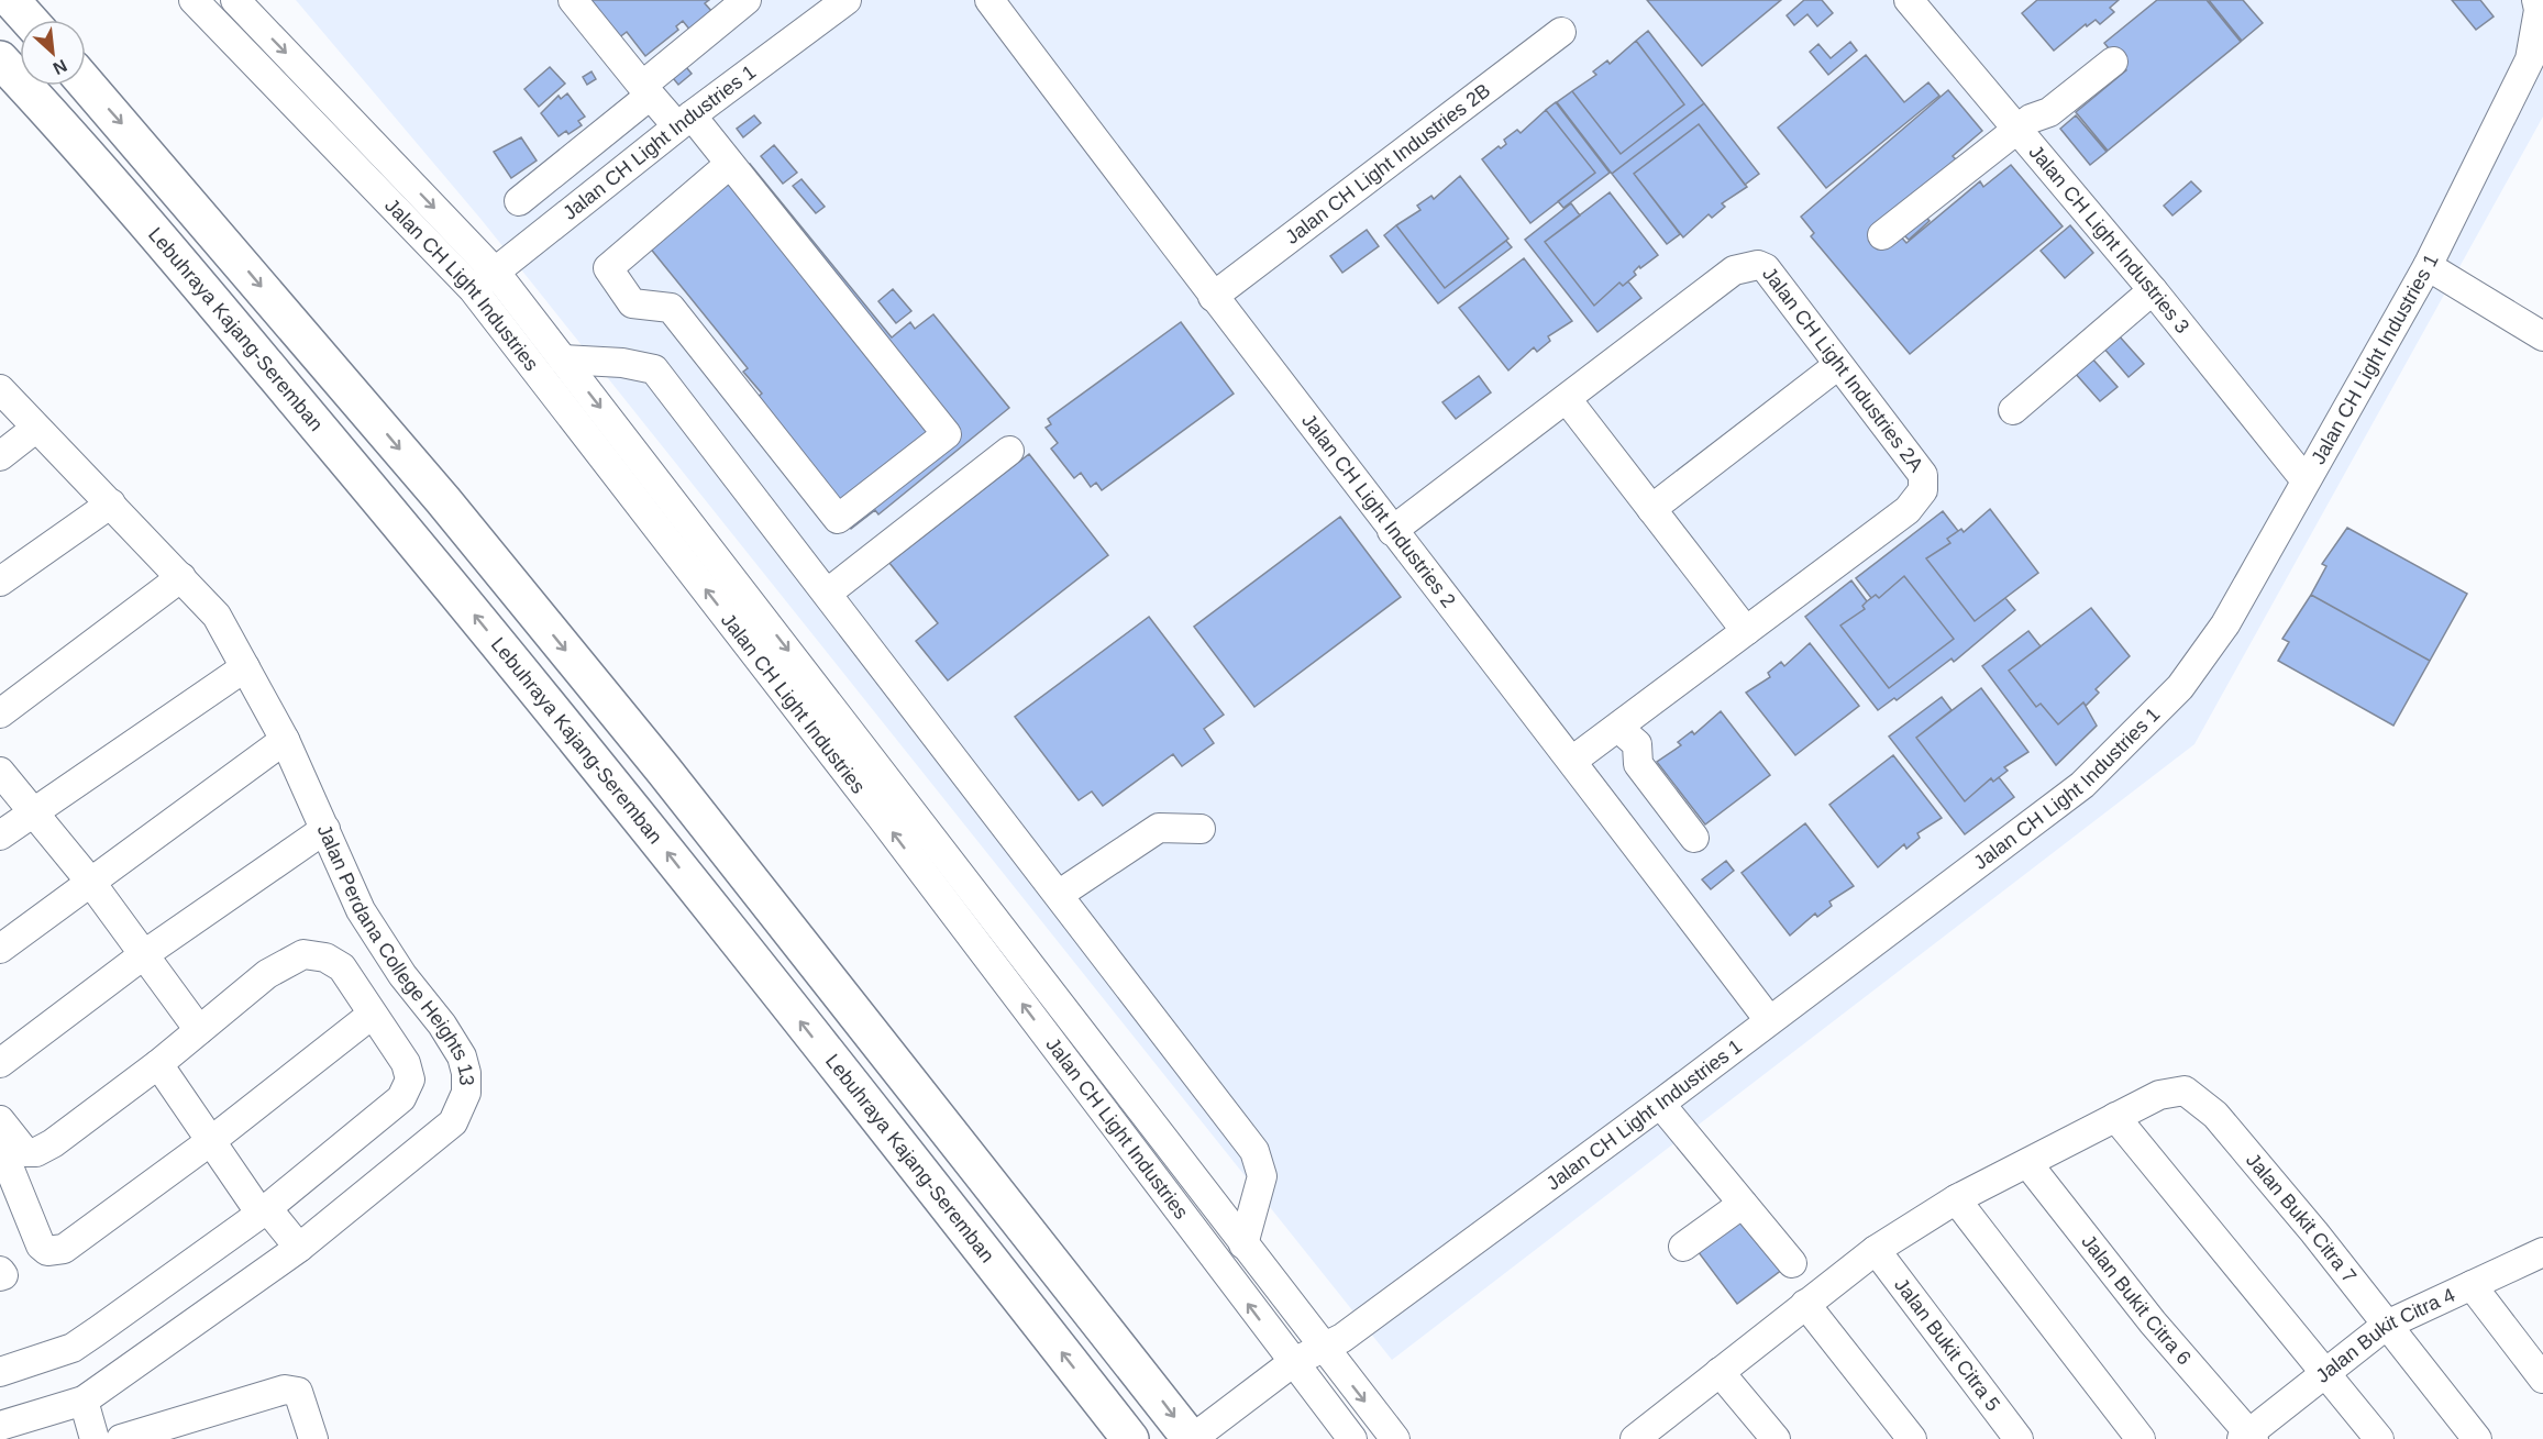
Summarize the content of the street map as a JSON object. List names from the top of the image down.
{
  "streets": {
    "highway": ["Lebuhraya Kajang-Seremban"],
    "street": [
      "Jalan CH Light Industries 1",
      "Jalan CH Light Industries 2B",
      "Jalan CH Light Industries 3",
      "Jalan CH Light Industries",
      "Jalan CH Light Industries 2A",
      "Jalan CH Light Industries 2",
      "Jalan Perdana College Heights 13",
      "Jalan Bukit Citra 7",
      "Jalan Bukit Citra 6",
      "Jalan Bukit Citra 4",
      "Jalan Bukit Citra 5"
    ]
  },
  "crossings": [
    ["Jalan CH Light Industries 1", "Jalan CH Light Industries 3"],
    ["Jalan CH Light Industries 1", "Jalan CH Light Industries"],
    ["Jalan CH Light Industries 1", "Jalan CH Light Industries 2"],
    ["Jalan CH Light Industries 2B", "Jalan CH Light Industries 2"],
    ["Jalan CH Light Industries 2A", "Jalan CH Light Industries 2"],
    ["Jalan Bukit Citra 7", "Jalan Bukit Citra 4"],
    ["Jalan Bukit Citra 6", "Jalan Bukit Citra 4"]
  ],
  "north": "bottom right"
}
